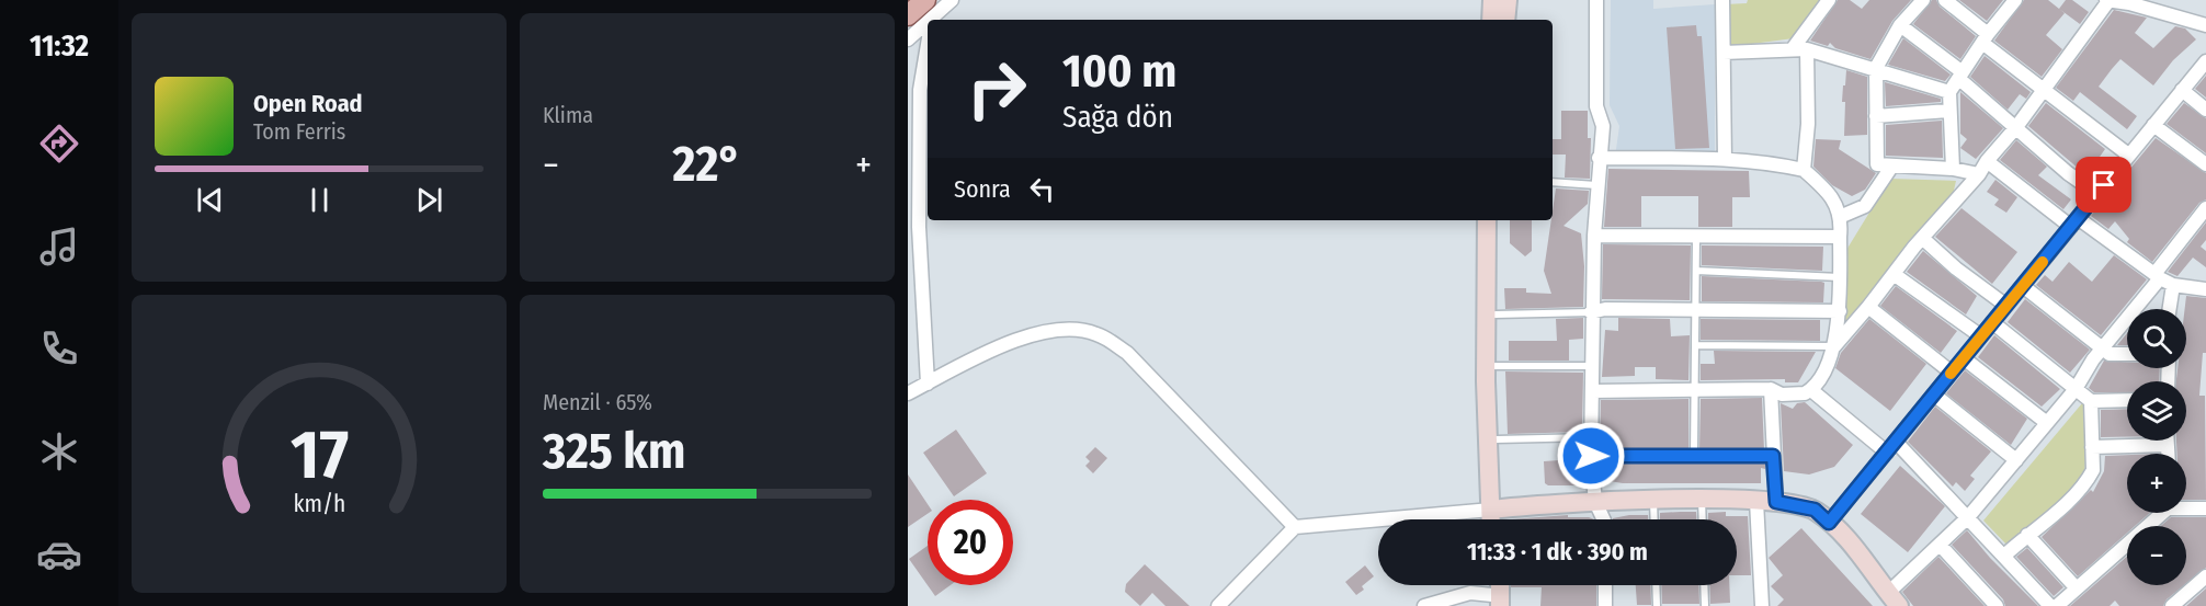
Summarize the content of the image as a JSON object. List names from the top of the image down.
{
  "page": {
    "tabs": "11:32",
    "tile": [
      "Klima",
      ["Menzil · 65%", "325 km"]
    ],
    "turn": ["100 m", "Sağa dön"],
    "song": ["Open Road", "Tom Ferris"],
    "heat": ["−", "22°", "+"],
    "then": "Sonra",
    "map_buttons": ["+", "−"],
    "limit": "20",
    "trip": "11:33 · 1 dk · 390 m",
    "gauge": ["17", "km/h"]
  }
}
